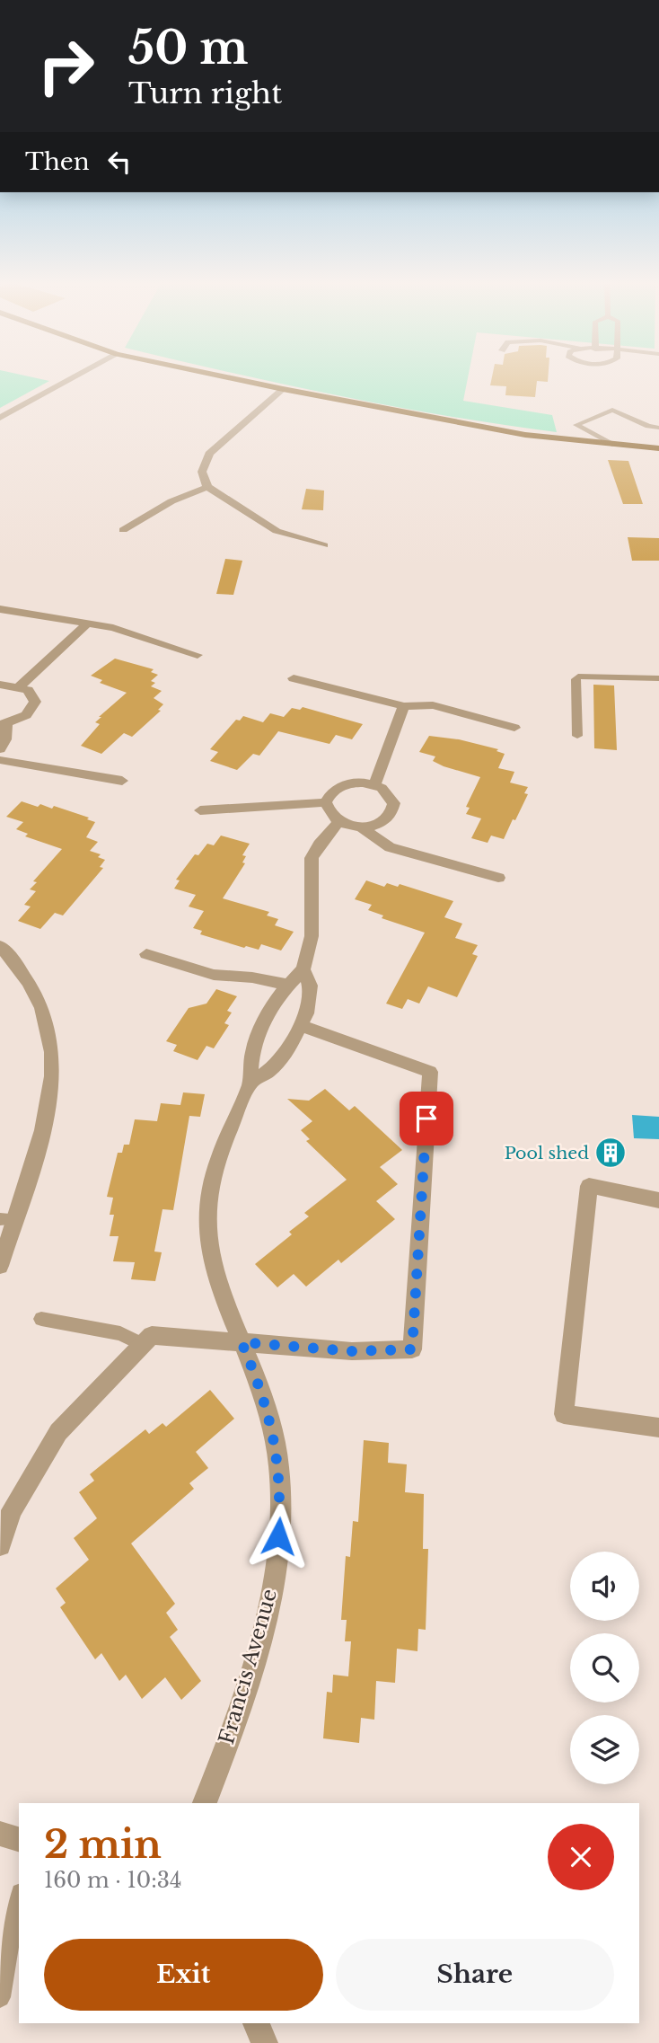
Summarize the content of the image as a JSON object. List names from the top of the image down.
{
  "streets": {
    "street": ["Francis Avenue"]
  },
  "places": {
    "building": ["Pool shed"]
  },
  "page": {
    "turn": ["50 m", "Turn right"],
    "then": "Then",
    "heading": ["2 min", "160 m · 10:34"],
    "buttons": ["Exit", "Share"]
  }
}
